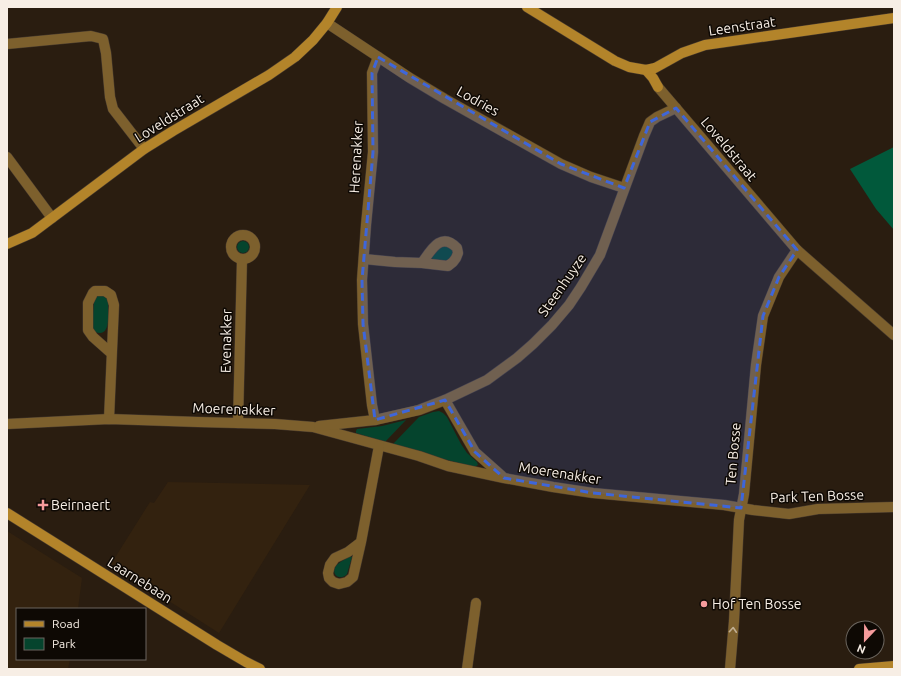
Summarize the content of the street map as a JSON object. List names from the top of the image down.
{
  "streets": {
    "street": [
      "Leenstraat",
      "Lodries",
      "Loveldstraat",
      "Herenakker",
      "Steenhuyze",
      "Evenakker",
      "Moerenakker",
      "Ten Bosse",
      "Park Ten Bosse",
      "Laarnebaan"
    ]
  },
  "crossings": [
    ["Leenstraat", "Loveldstraat"],
    ["Lodries", "Loveldstraat"],
    ["Lodries", "Herenakker"],
    ["Lodries", "Steenhuyze"],
    ["Loveldstraat", "Steenhuyze"],
    ["Loveldstraat", "Ten Bosse"],
    ["Herenakker", "Steenhuyze"],
    ["Steenhuyze", "Moerenakker"],
    ["Evenakker", "Moerenakker"],
    ["Moerenakker", "Ten Bosse"],
    ["Moerenakker", "Park Ten Bosse"],
    ["Ten Bosse", "Park Ten Bosse"]
  ],
  "one_way": ["Ten Bosse"],
  "places": {
    "health": ["Beirnaert"],
    "other": ["Hof Ten Bosse"]
  },
  "legend": ["Road", "Park"],
  "north": "bottom"
}
